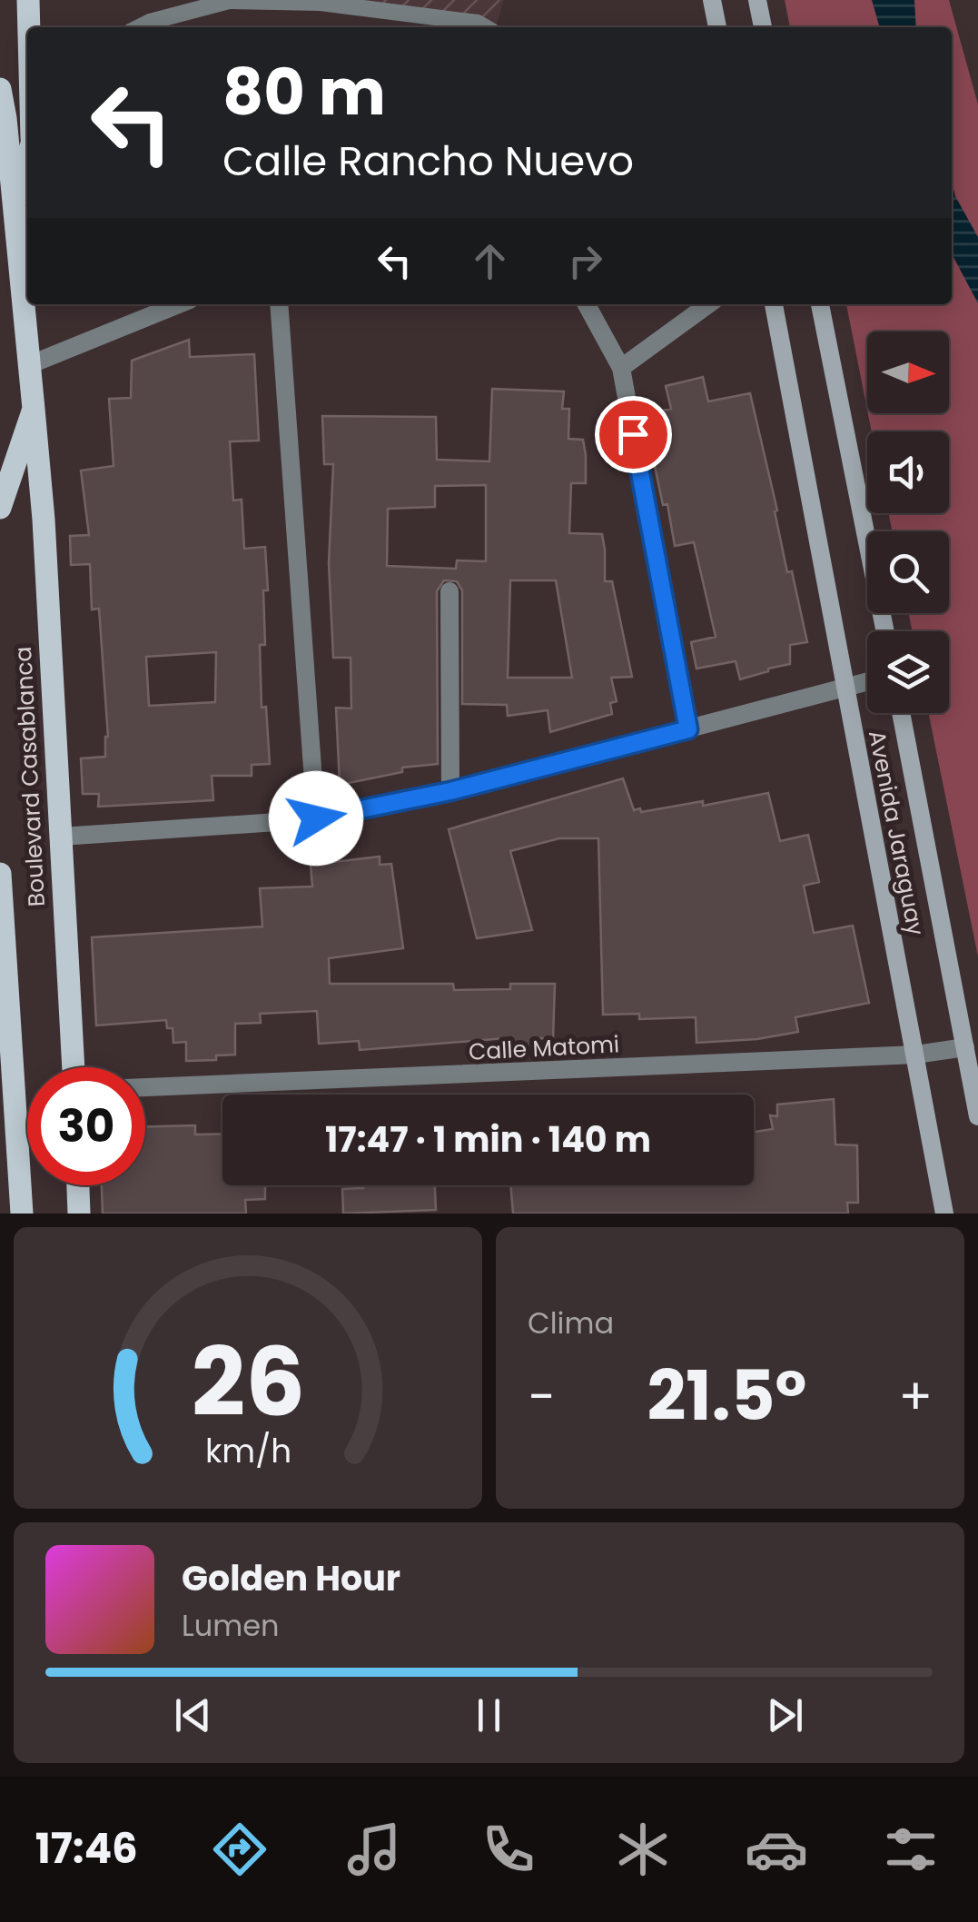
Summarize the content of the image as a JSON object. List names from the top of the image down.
{
  "streets": {
    "main road": ["Boulevard Casablanca"],
    "street": ["Avenida Jaraguay", "Calle Matomi"]
  },
  "crossings": [
    ["Avenida Jaraguay", "Calle Matomi"]
  ],
  "north": "right",
  "page": {
    "turn": ["80 m", "Calle Rancho Nuevo"],
    "limit": "30",
    "trip": "17:47 · 1 min · 140 m",
    "tile": "Clima",
    "heat": ["−", "21.5°", "+"],
    "song": ["Golden Hour", "Lumen"],
    "tabs": "17:46",
    "gauge": ["26", "km/h"]
  }
}
